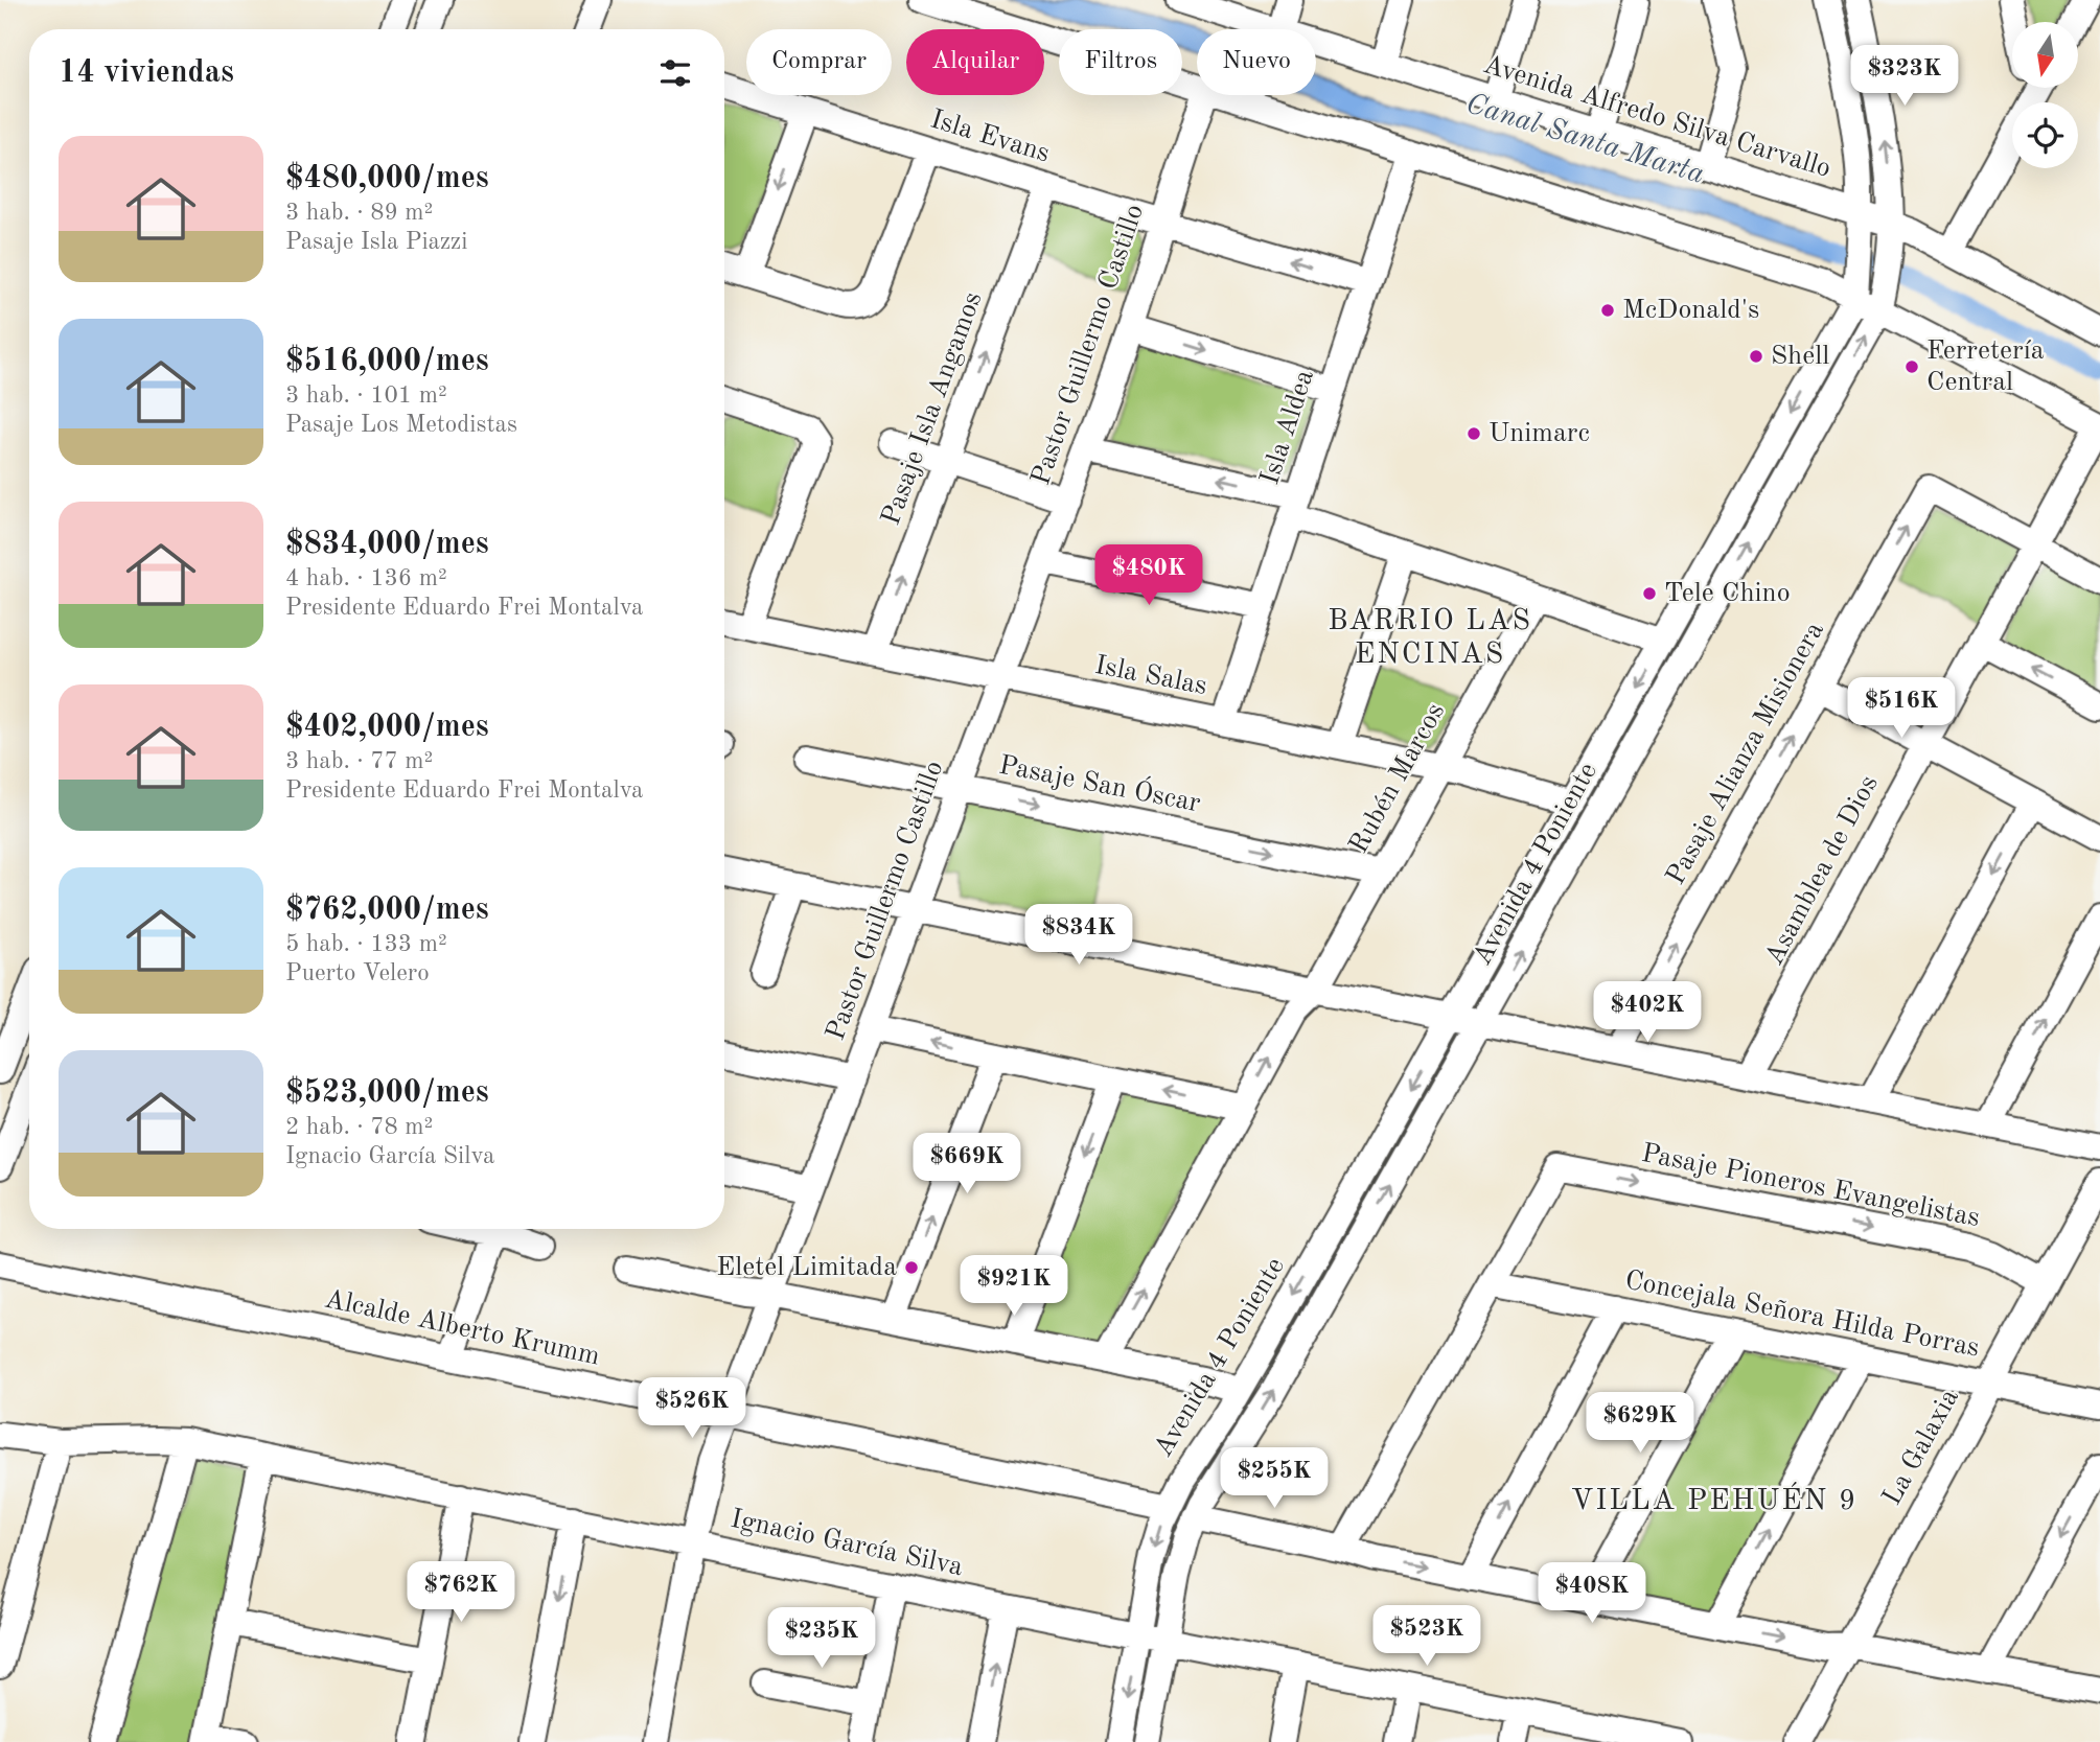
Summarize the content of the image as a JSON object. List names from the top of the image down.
{
  "streets": {
    "street": [
      "Avenida Alfredo Silva Carvallo",
      "Isla Evans",
      "Pastor Guillermo Castillo",
      "Pasaje Isla Angamos",
      "Isla Aldea",
      "Isla Salas",
      "Pasaje Alianza Misionera",
      "Rubén Marcos",
      "Pasaje San Óscar",
      "Avenida 4 Poniente",
      "Asamblea de Dios",
      "Pasaje Pioneros Evangelistas",
      "Concejala Señora Hilda Porras",
      "Alcalde Alberto Krumm",
      "La Galaxia",
      "Ignacio García Silva"
    ]
  },
  "crossings": [
    ["Avenida Alfredo Silva Carvallo", "Avenida 4 Poniente"],
    ["Isla Evans", "Pastor Guillermo Castillo"],
    ["Isla Evans", "Pasaje Isla Angamos"],
    ["Isla Evans", "Isla Aldea"],
    ["Pastor Guillermo Castillo", "Isla Salas"],
    ["Pastor Guillermo Castillo", "Pasaje San Óscar"],
    ["Pastor Guillermo Castillo", "Alcalde Alberto Krumm"],
    ["Pastor Guillermo Castillo", "Ignacio García Silva"],
    ["Pasaje Isla Angamos", "Isla Salas"],
    ["Isla Aldea", "Isla Salas"],
    ["Isla Salas", "Rubén Marcos"],
    ["Isla Salas", "Avenida 4 Poniente"],
    ["Pasaje Alianza Misionera", "Asamblea de Dios"],
    ["Rubén Marcos", "Pasaje San Óscar"],
    ["Avenida 4 Poniente", "Alcalde Alberto Krumm"],
    ["Avenida 4 Poniente", "Ignacio García Silva"],
    ["Pasaje Pioneros Evangelistas", "Concejala Señora Hilda Porras"],
    ["Pasaje Pioneros Evangelistas", "La Galaxia"],
    ["Concejala Señora Hilda Porras", "La Galaxia"]
  ],
  "one_way": ["Pasaje Isla Angamos", "Pasaje Alianza Misionera"],
  "districts": ["BARRIO LAS ENCINAS", "VILLA PEHUÉN 9"],
  "water": ["Canal Santa Marta"],
  "places": [
    "McDonald's",
    "Shell",
    "Ferretería Central",
    "Unimarc",
    "Tele Chino",
    "Eletel Limitada"
  ],
  "north": "bottom",
  "page": {
    "chip": [
      "Comprar",
      "Alquilar",
      "Filtros",
      "Nuevo"
    ],
    "heading": "14 viviendas",
    "price": [
      "$323K",
      "$480K",
      "$516K",
      "$834K",
      "$402K",
      "$669K",
      "$921K",
      "$526K",
      "$629K",
      "$255K",
      "$762K",
      "$408K",
      "$523K",
      "$235K"
    ],
    "list": [
      {
        "name": "$480,000/mes",
        "note": "3 hab. · 89 m² · Pasaje Isla Piazzi"
      },
      {
        "name": "$516,000/mes",
        "note": "3 hab. · 101 m² · Pasaje Los Metodistas"
      },
      {
        "name": "$834,000/mes",
        "note": "4 hab. · 136 m² · Presidente Eduardo Frei Montalva"
      },
      {
        "name": "$402,000/mes",
        "note": "3 hab. · 77 m² · Presidente Eduardo Frei Montalva"
      },
      {
        "name": "$762,000/mes",
        "note": "5 hab. · 133 m² · Puerto Velero"
      },
      {
        "name": "$523,000/mes",
        "note": "2 hab. · 78 m² · Ignacio García Silva"
      }
    ]
  }
}
